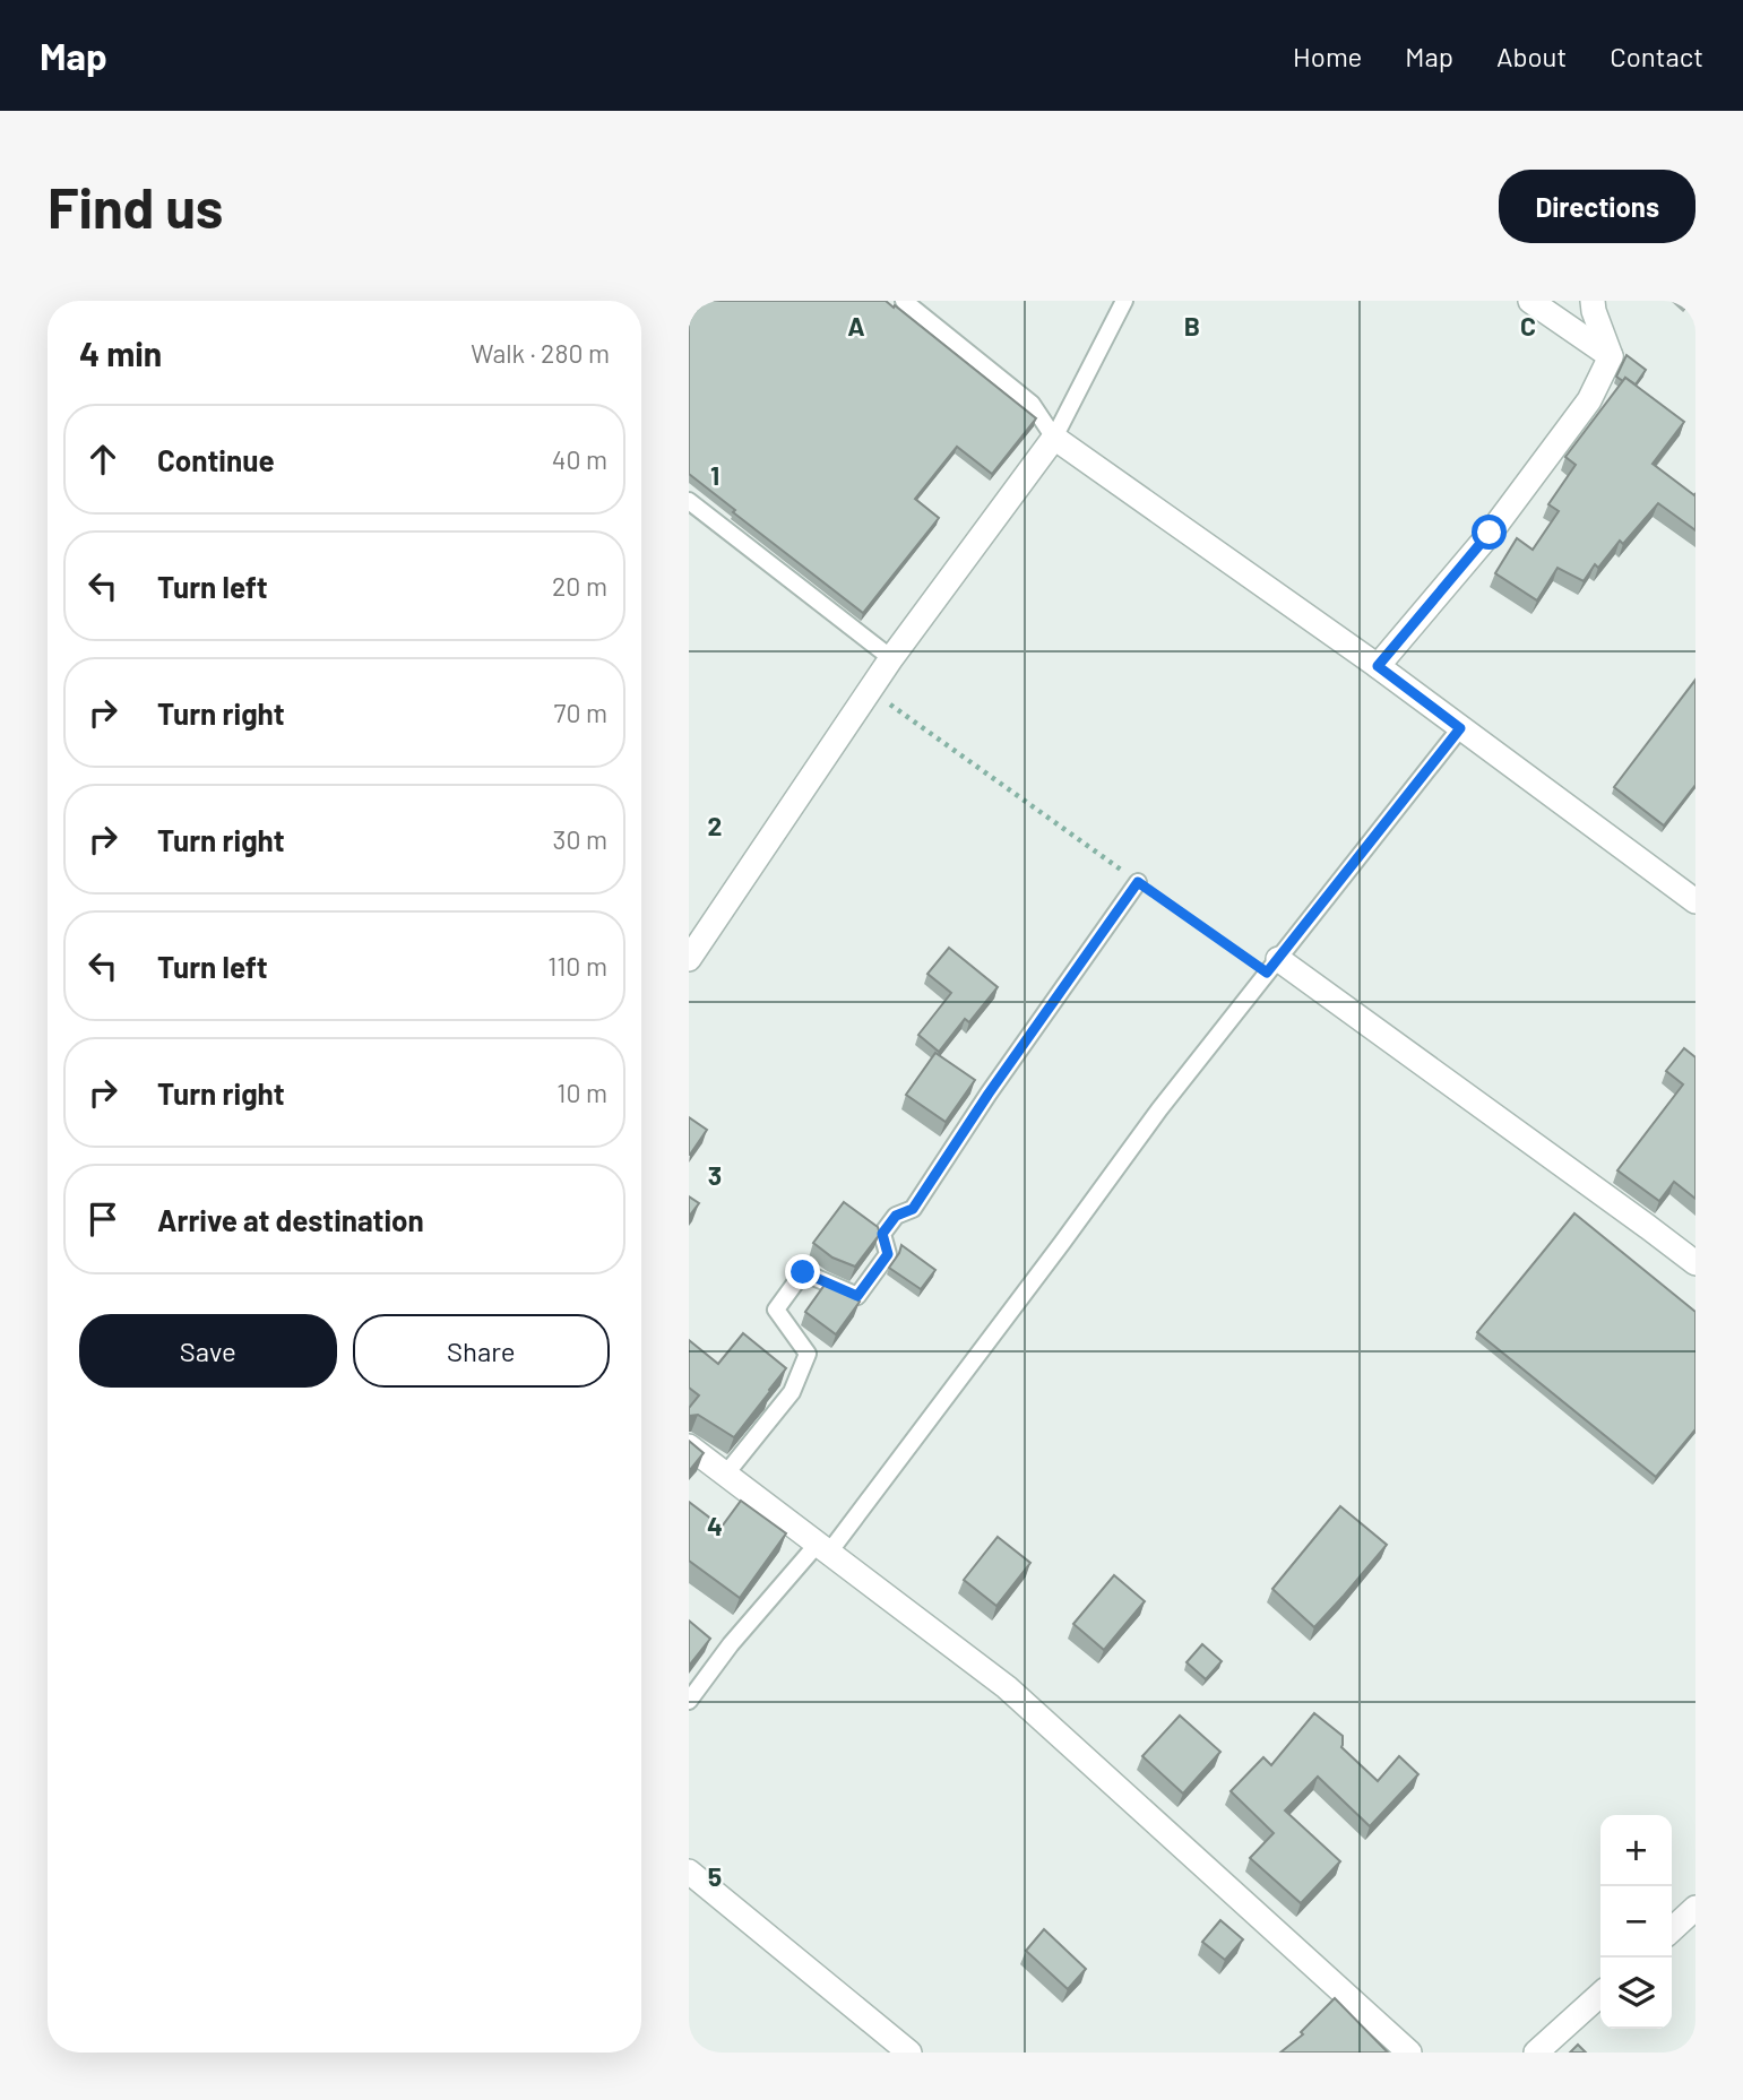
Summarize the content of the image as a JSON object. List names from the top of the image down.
{
  "page": {
    "header": "Map",
    "nav": [
      "Home",
      "Map",
      "About",
      "Contact"
    ],
    "buttons": [
      "Directions",
      ["Save", "Share"]
    ],
    "title": "Find us",
    "heading": ["4 min", "Walk · 280 m"],
    "list": [
      ["Continue", "40 m"],
      ["Turn left", "20 m"],
      ["Turn right", "70 m"],
      ["Turn right", "30 m"],
      ["Turn left", "110 m"],
      ["Turn right", "10 m"],
      "Arrive at destination"
    ],
    "map_buttons": ["+", "−"]
  },
  "grid": {
    "columns": ["A", "B", "C"],
    "rows": [
      "1",
      "2",
      "3",
      "4",
      "5"
    ]
  }
}
